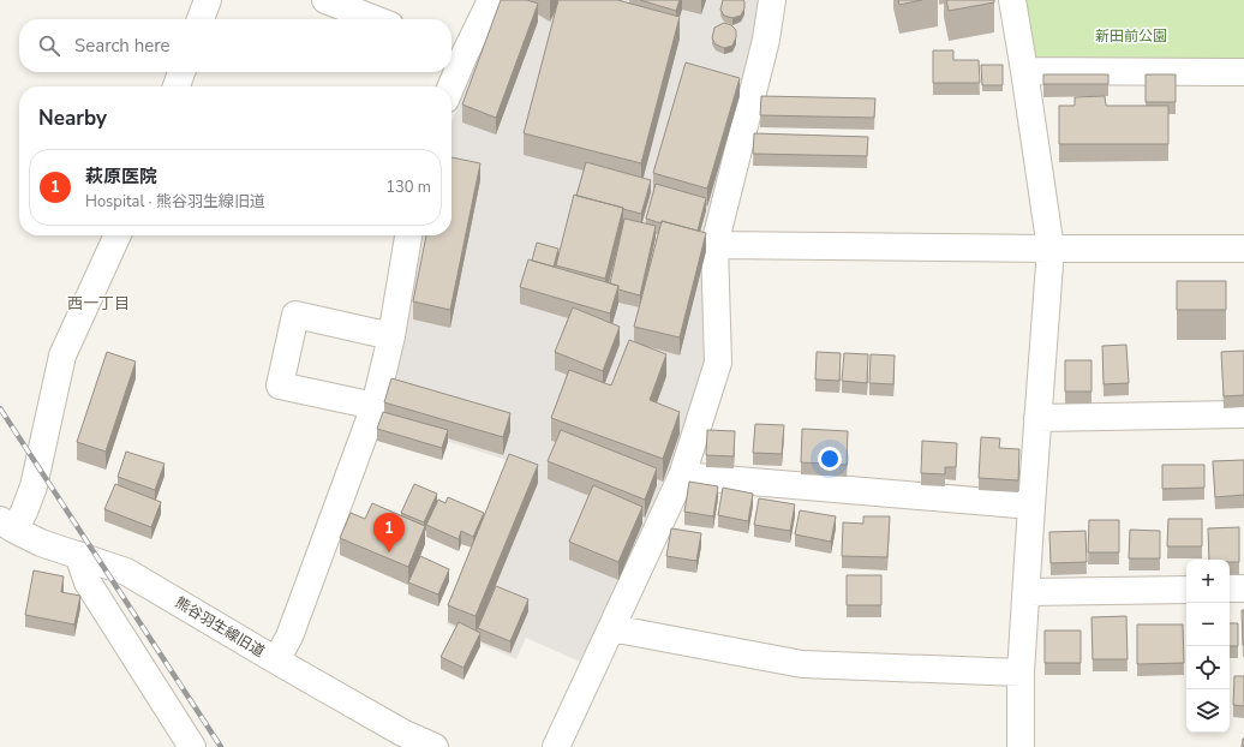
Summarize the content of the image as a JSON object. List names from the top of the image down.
{
  "streets": {
    "street": ["熊谷羽生線旧道"]
  },
  "districts": ["西一丁目"],
  "parks": ["新田前公園"],
  "page": {
    "search": "Search here",
    "heading": "Nearby",
    "list": [
      {
        "mark": "1",
        "name": "萩原医院",
        "note": "Hospital · 熊谷羽生線旧道",
        "value": "130 m"
      }
    ],
    "pins": "1",
    "map_buttons": ["+", "−"]
  }
}
